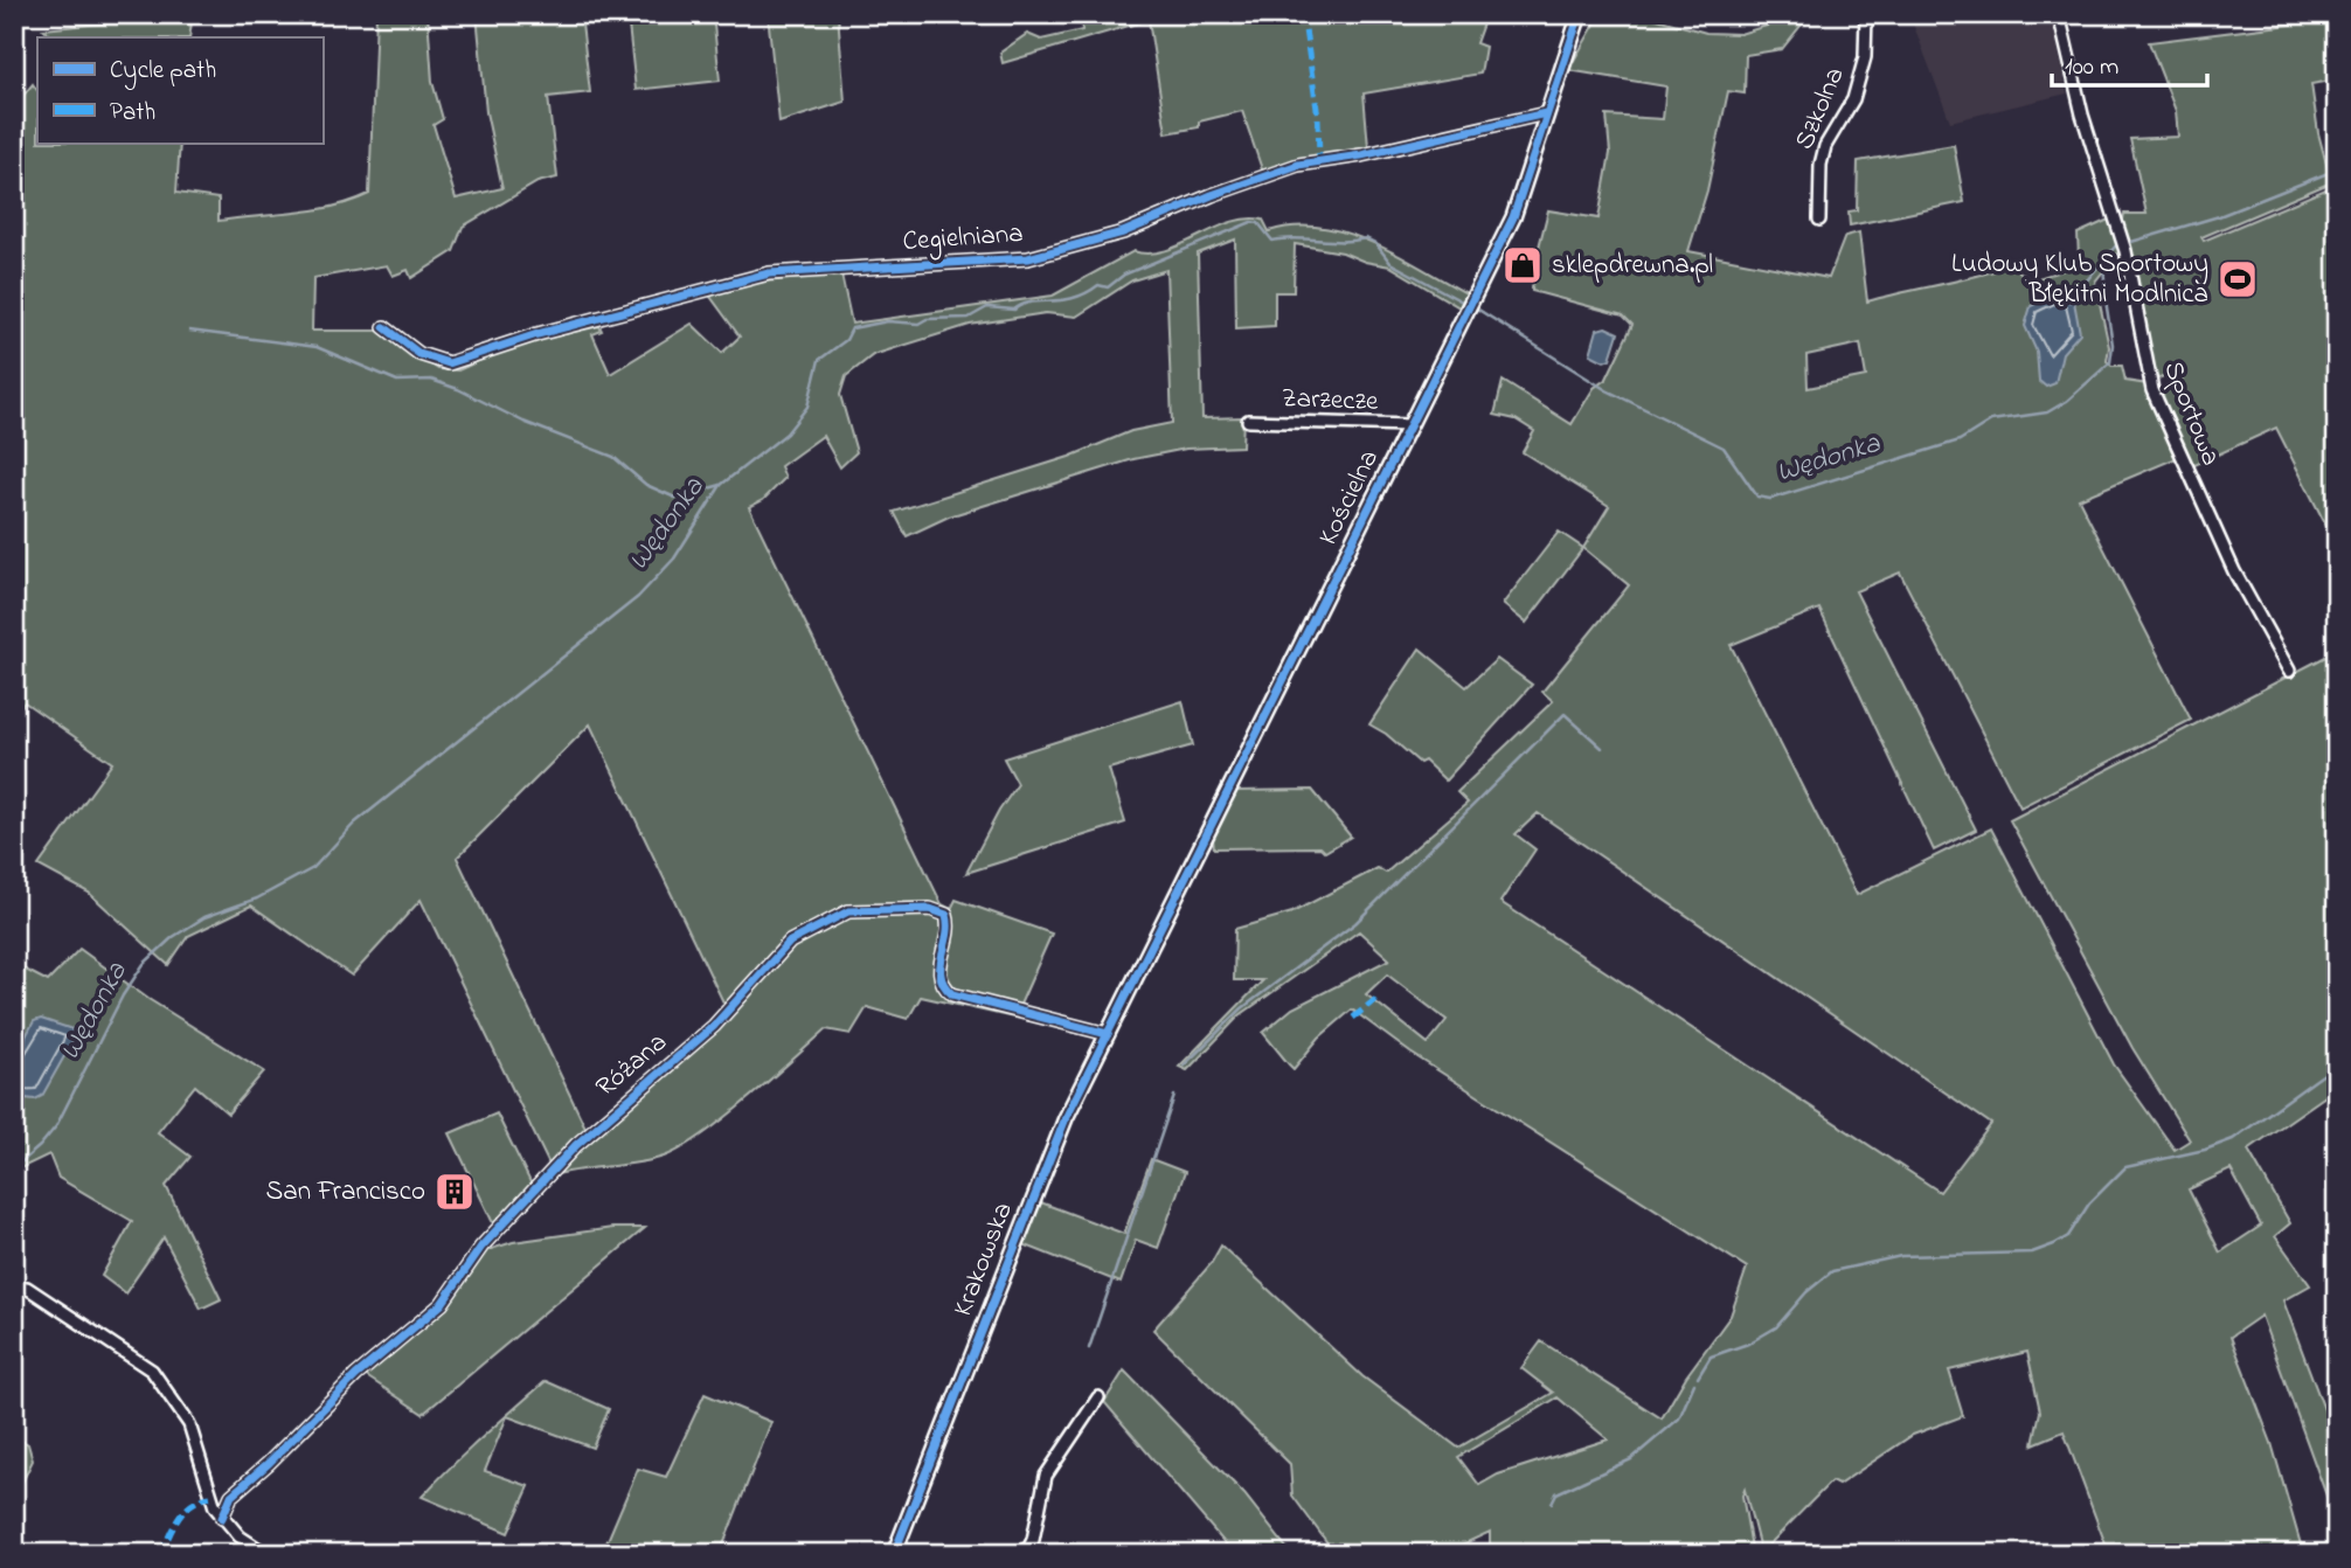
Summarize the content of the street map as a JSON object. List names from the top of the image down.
{
  "streets": {
    "street": [
      "Szkolna",
      "Cegielniana",
      "Zarzecze",
      "Sportowa",
      "Kościelna",
      "Różana",
      "Krakowska"
    ]
  },
  "crossings": [
    ["Cegielniana", "Kościelna"],
    ["Zarzecze", "Kościelna"],
    ["Kościelna", "Krakowska"],
    ["Różana", "Krakowska"]
  ],
  "water": ["Wędonka"],
  "places": {
    "shop": ["sklepdrewna.pl"],
    "sports": ["Ludowy Klub Sportowy Błękitni Modlnica"],
    "building": ["San Francisco"]
  },
  "legend": ["Cycle path", "Path"],
  "scale_bar": "100 m"
}
